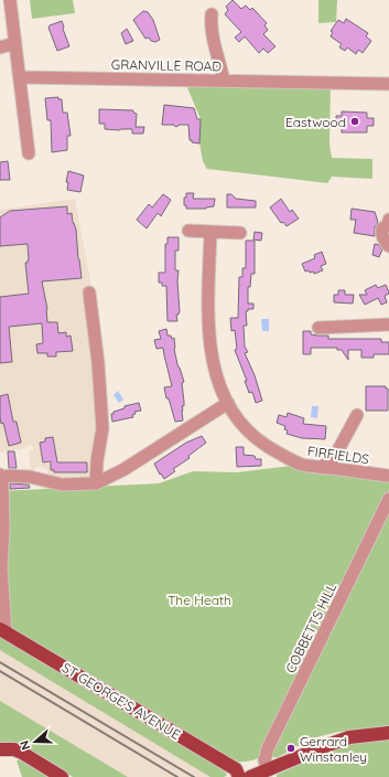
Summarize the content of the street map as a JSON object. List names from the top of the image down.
{
  "streets": {
    "main road": ["ST GEORGE’S AVENUE"],
    "street": ["GRANVILLE ROAD", "FIRFIELDS", "COBBETTS HILL"]
  },
  "parks": ["The Heath"],
  "places": ["Eastwood", "Gerrard Winstanley"],
  "north": "left"
}
